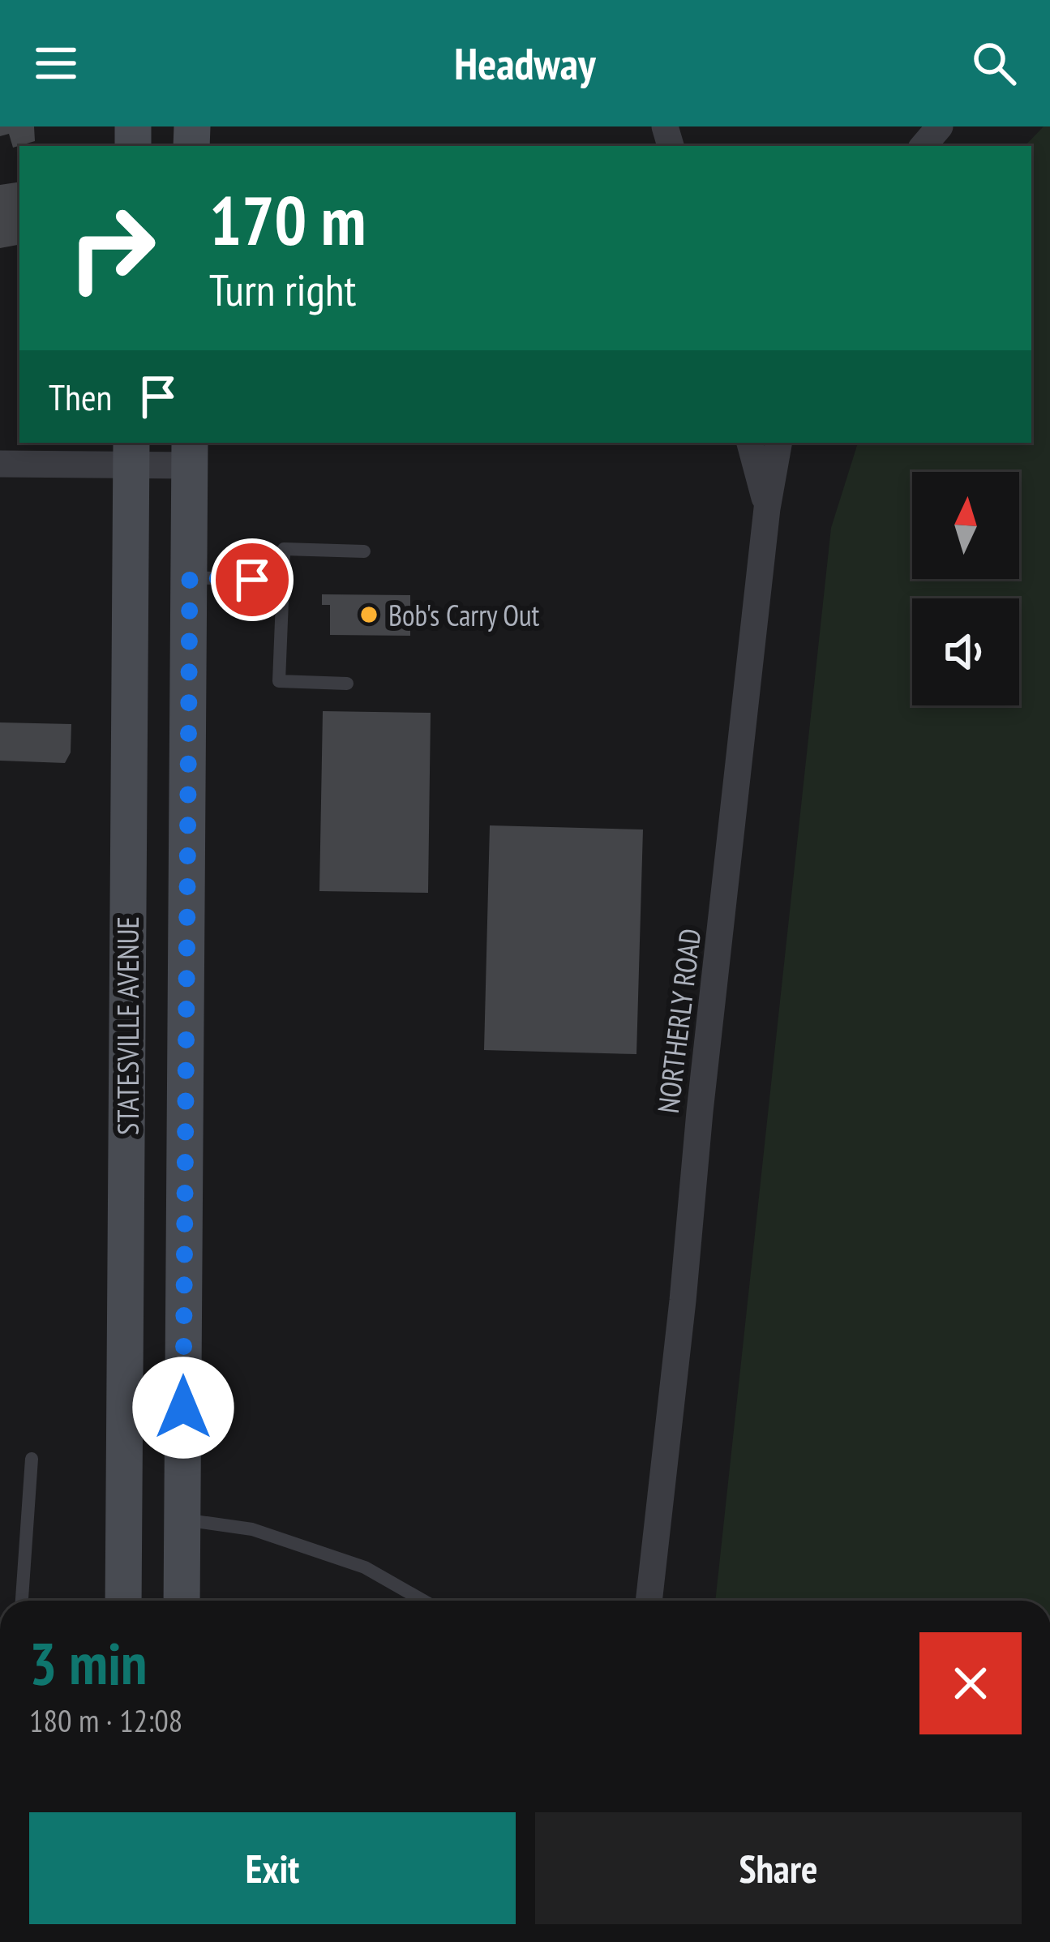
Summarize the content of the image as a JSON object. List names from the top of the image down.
{
  "streets": {
    "main road": ["STATESVILLE AVENUE"],
    "street": ["NORTHERLY ROAD"]
  },
  "places": ["Bob's Carry Out"],
  "north": "top",
  "page": {
    "header": "Headway",
    "turn": ["170 m", "Turn right"],
    "then": "Then",
    "heading": ["3 min", "180 m · 12:08"],
    "buttons": ["Exit", "Share"]
  }
}
